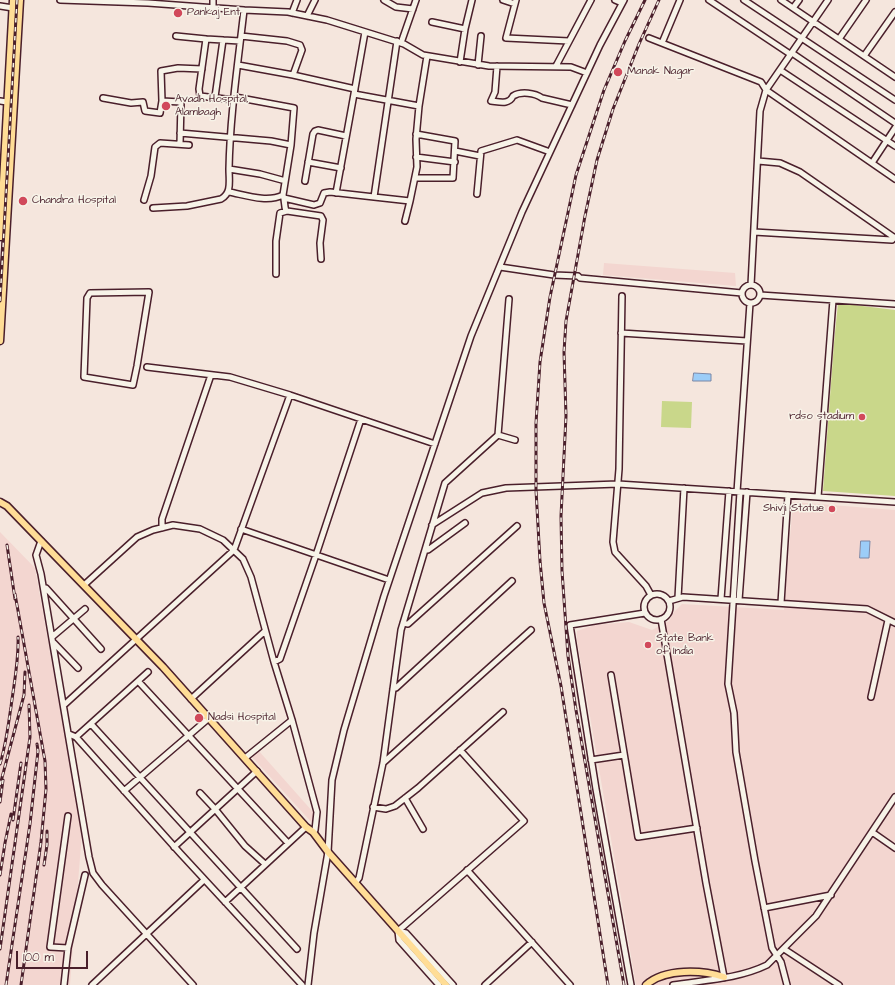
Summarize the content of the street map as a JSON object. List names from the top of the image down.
{
  "places": [
    "Pankaj Ent",
    "Manak Nagar",
    "Avadh Hospital, Alambagh",
    "Chandra Hospital",
    "rdso stadium",
    "Shivji Statue",
    "State Bank of India",
    "Nadsi Hospital"
  ],
  "scale_bar": "100 m"
}
